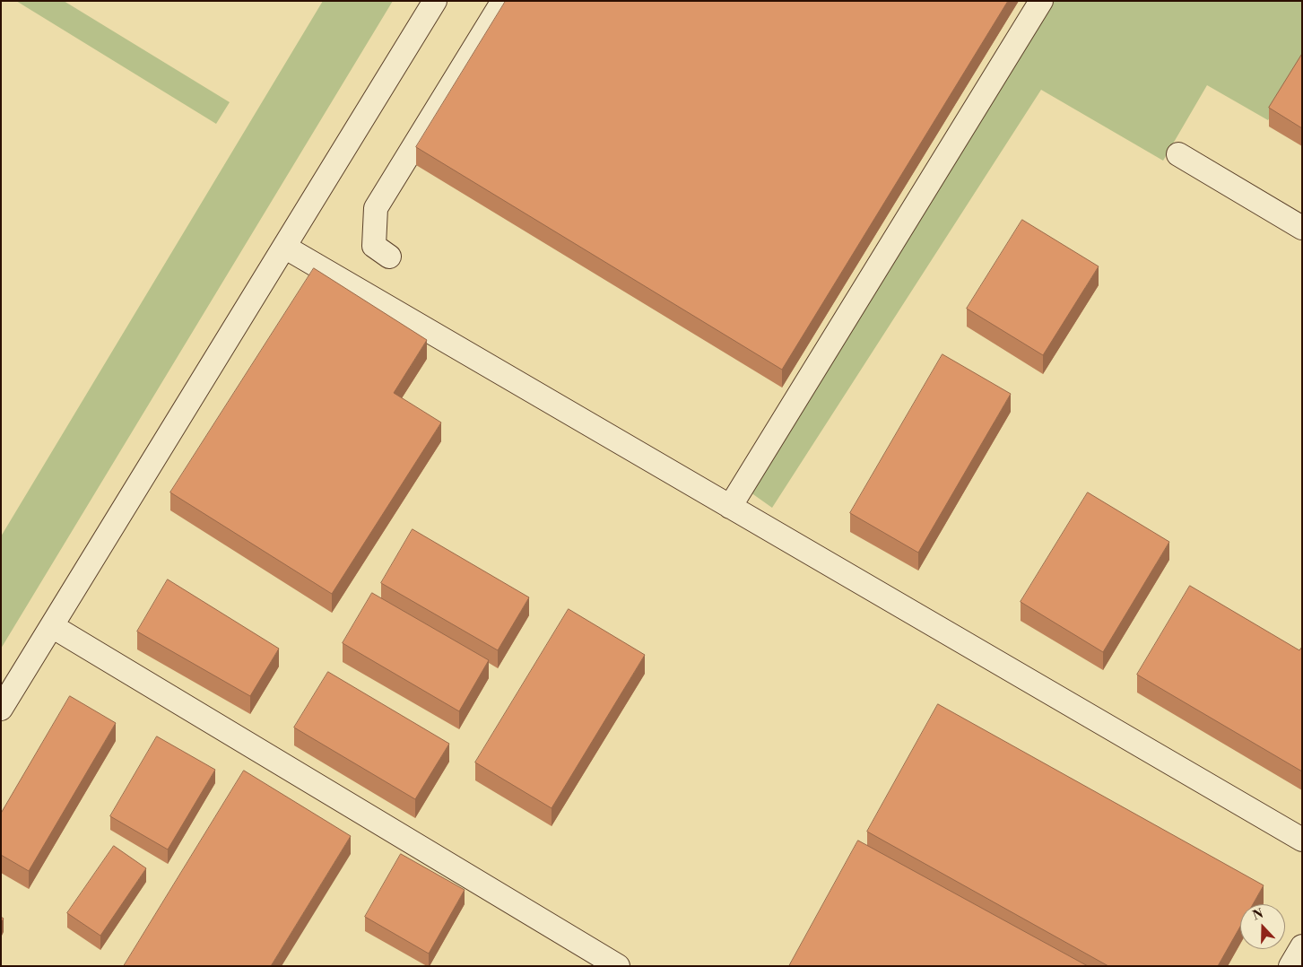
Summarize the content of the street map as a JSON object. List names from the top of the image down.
{
  "north": "top"
}
